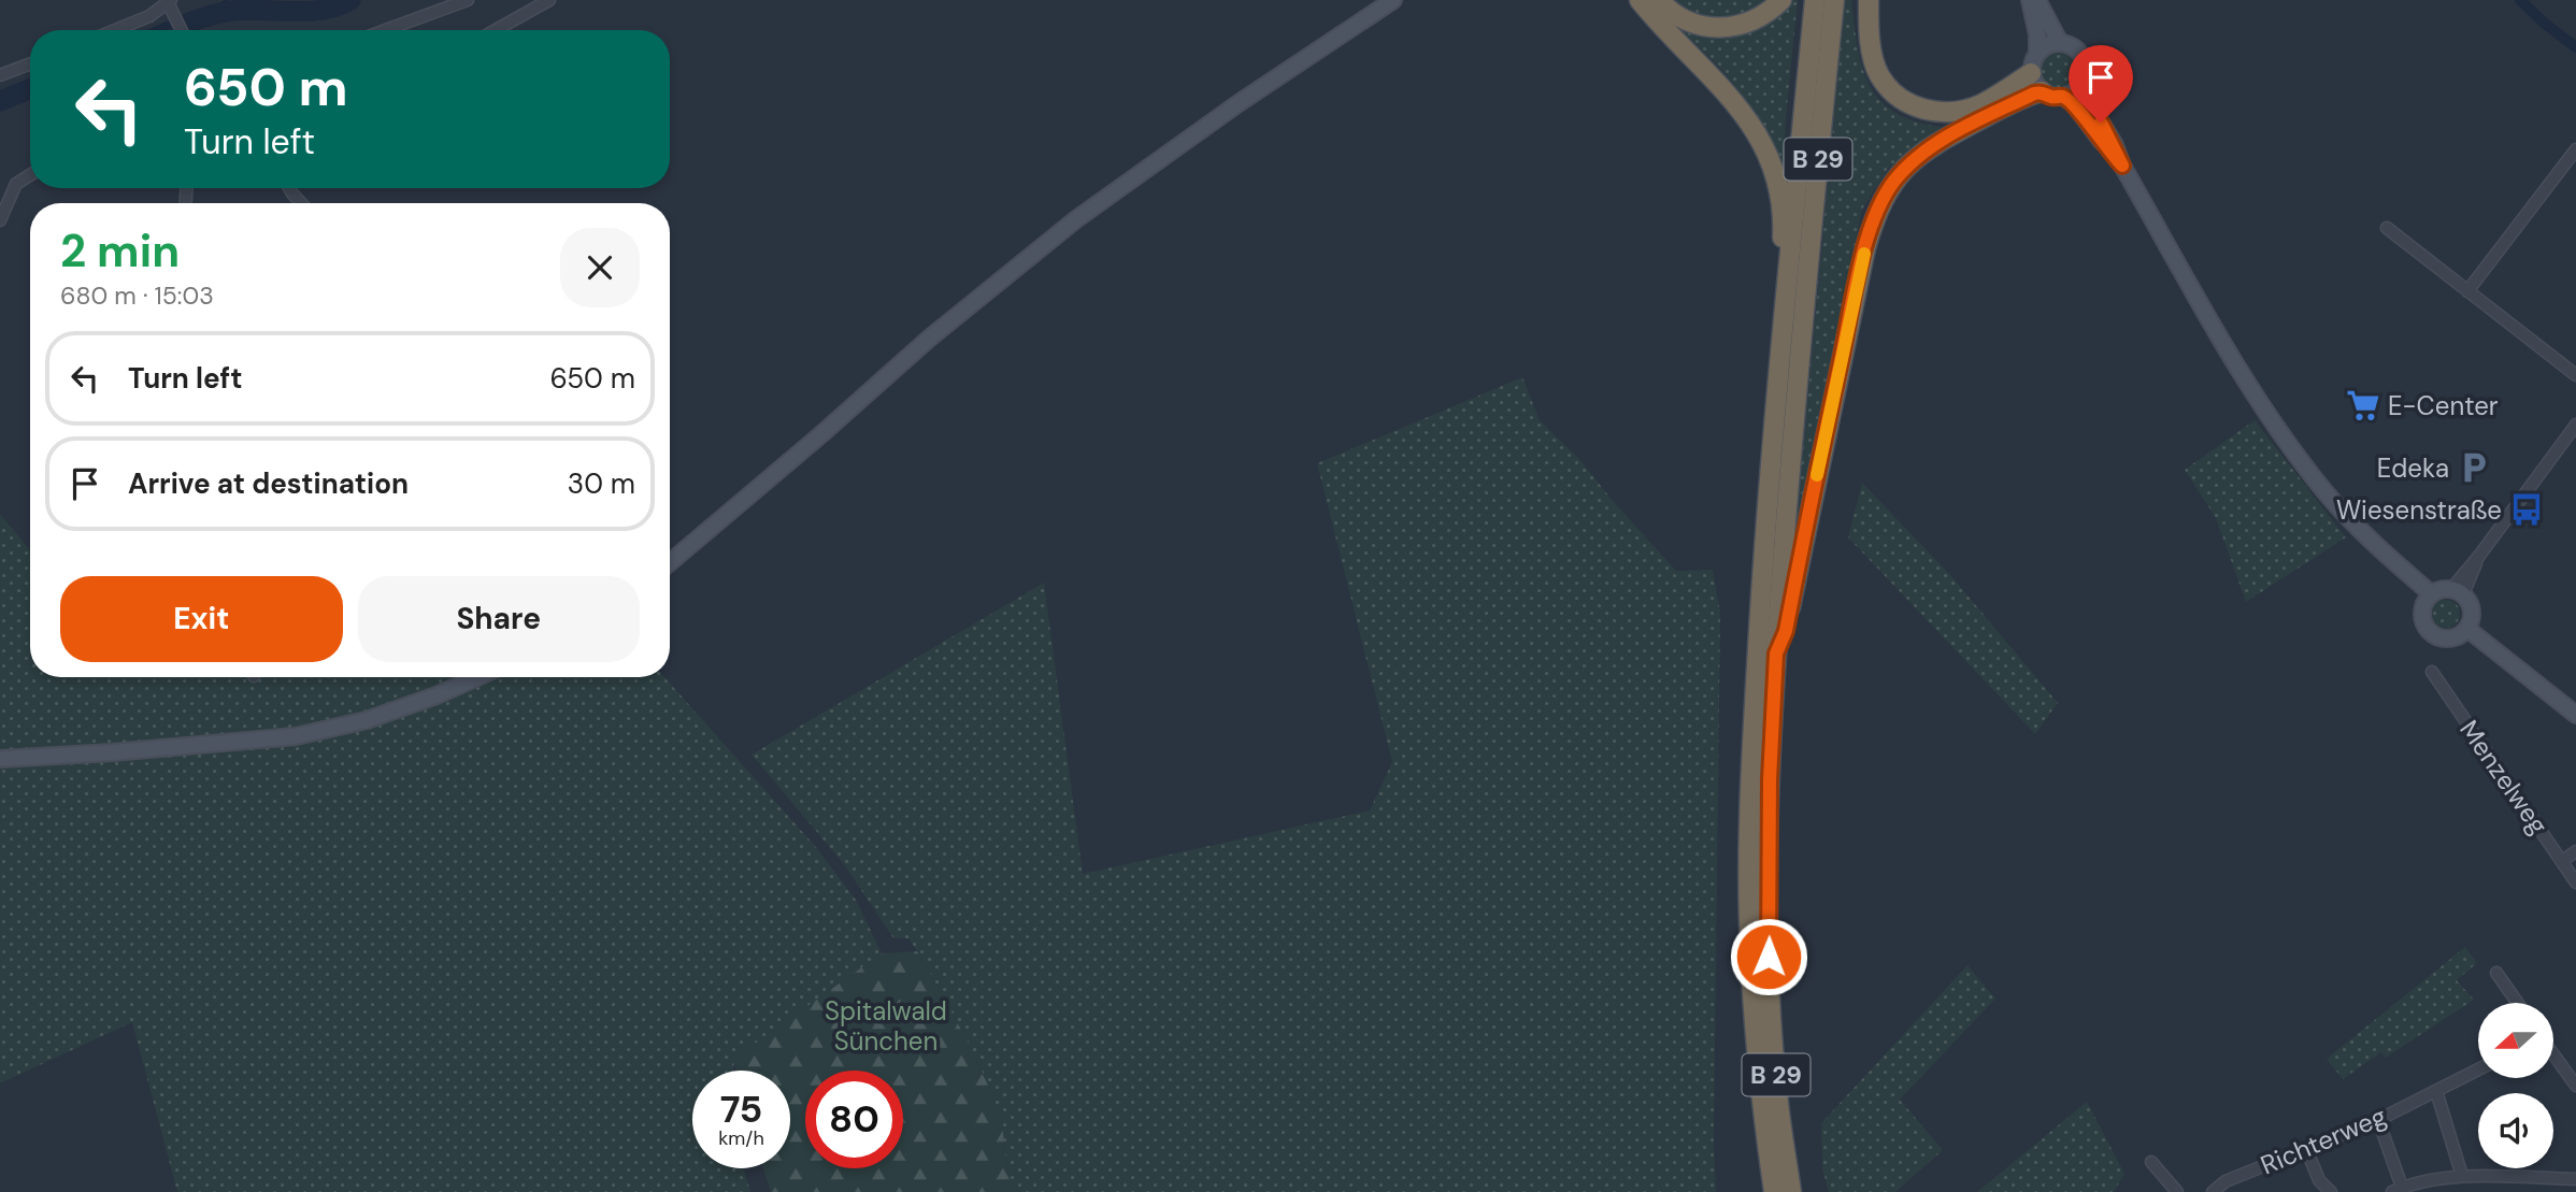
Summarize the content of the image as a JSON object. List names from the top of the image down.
{
  "streets": {
    "highway": ["B 29"],
    "street": ["Menzelweg", "Richterweg"]
  },
  "parks": ["Spitalwald Sünchen"],
  "places": {
    "supermarket": ["E-Center"],
    "parking": ["Edeka"],
    "bus stop": ["Wiesenstraße"]
  },
  "north": "left",
  "page": {
    "turn": ["650 m", "Turn left"],
    "heading": ["2 min", "680 m · 15:03"],
    "list": [
      {
        "name": "Turn left",
        "value": "650 m"
      },
      {
        "name": "Arrive at destination",
        "value": "30 m"
      }
    ],
    "buttons": ["Exit", "Share"],
    "speed": "75 km/h",
    "limit": "80"
  }
}
